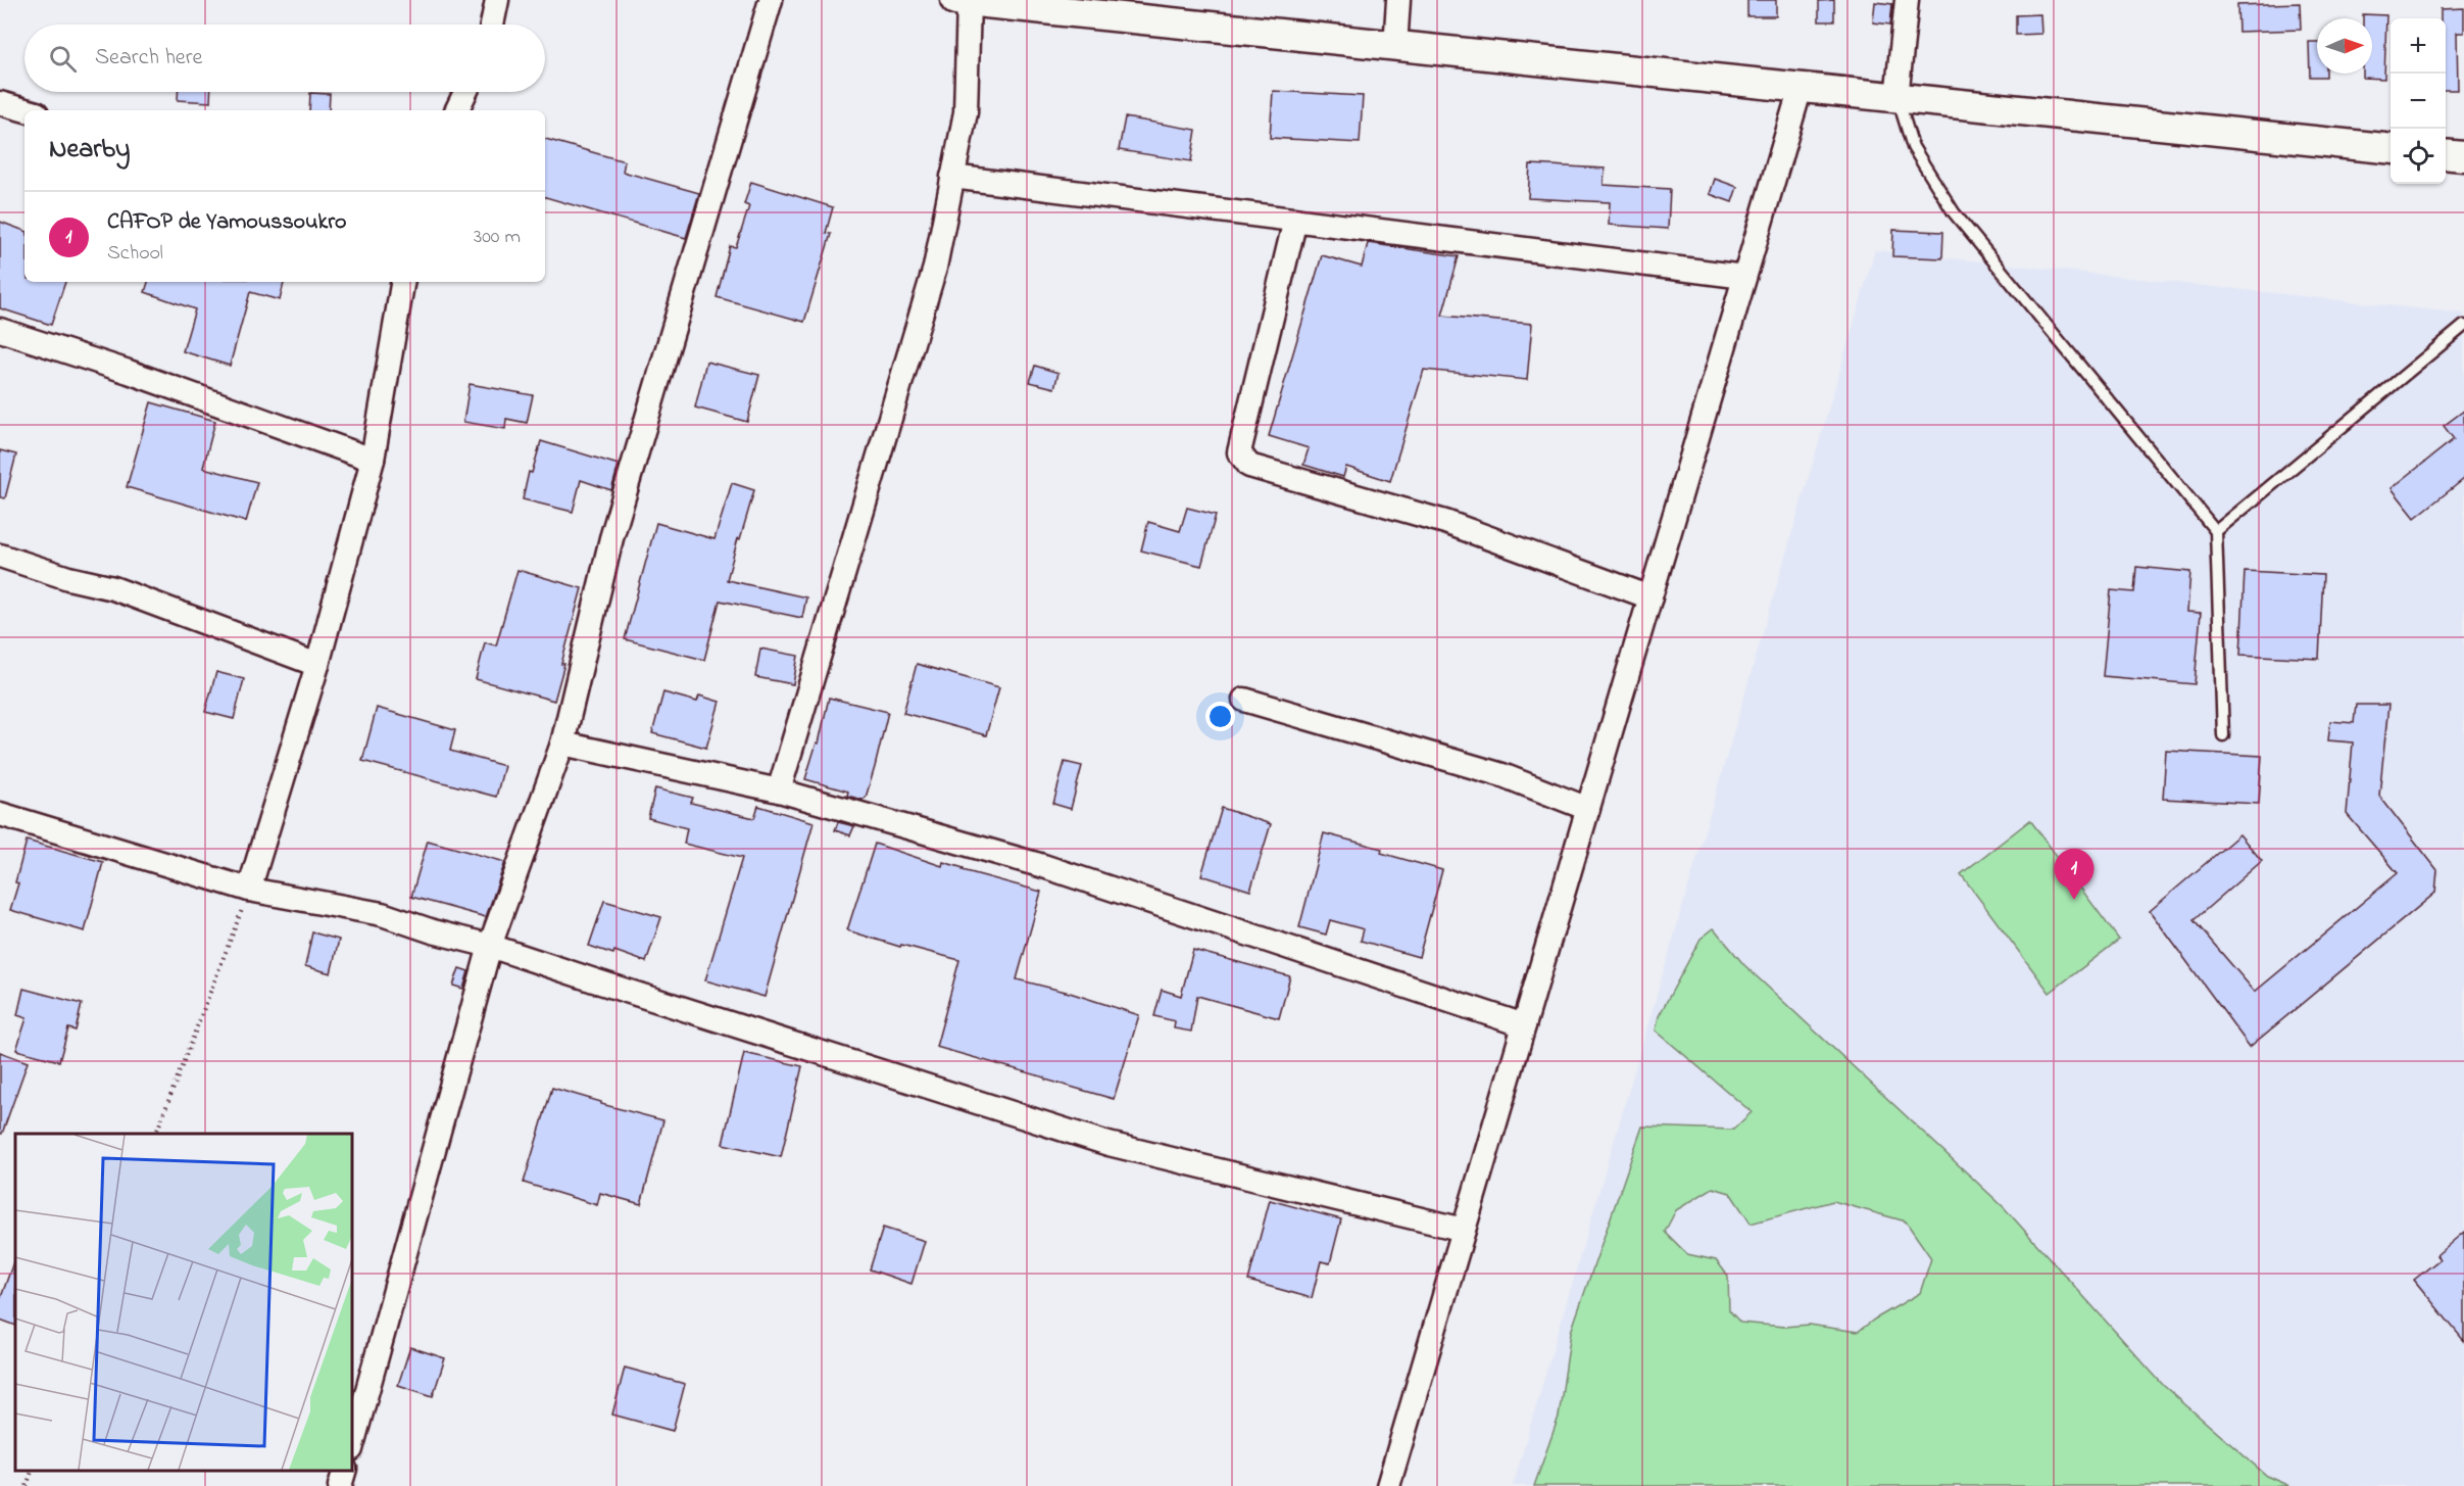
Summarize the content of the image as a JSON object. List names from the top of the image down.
{
  "north": "right",
  "page": {
    "map_buttons": ["+", "−"],
    "search": "Search here",
    "heading": "Nearby",
    "list": [
      {
        "mark": "1",
        "name": "CAFOP de Yamoussoukro",
        "note": "School",
        "value": "300 m"
      }
    ],
    "pins": "1"
  }
}
